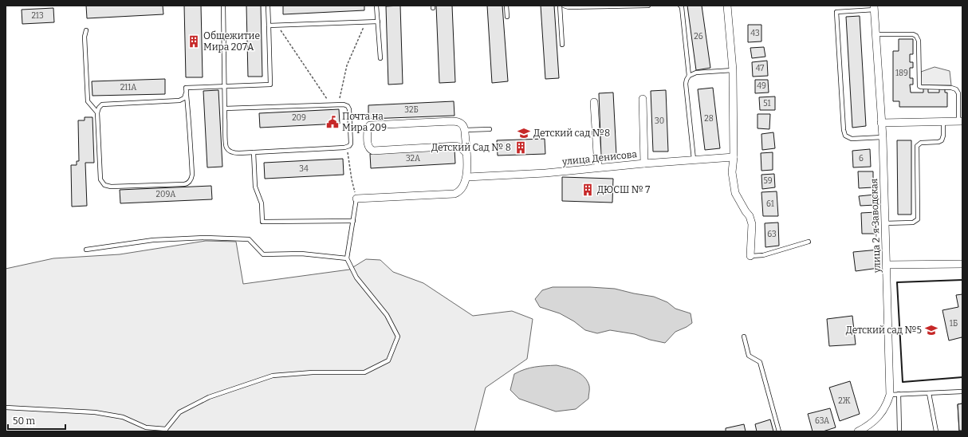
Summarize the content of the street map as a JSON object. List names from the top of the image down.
{
  "streets": {
    "street": ["улица Денисова", "улица 2-я Заводская"]
  },
  "places": {
    "building": ["Общежитие Мира 207А", "Детский Сад № 8", "ДЮСШ № 7"],
    "public building": ["Почта на Мира 209"],
    "school or university": ["Детский сад №8", "Детский сад №5"]
  },
  "house_numbers": [
    "213",
    "43",
    "26",
    "47",
    "189",
    "49",
    "211А",
    "51",
    "32Б",
    "209",
    "28",
    "30",
    "32А",
    "6",
    "34",
    "59",
    "209А",
    "61",
    "63",
    "1Б",
    "2Ж",
    "63А"
  ],
  "scale_bar": "50 m"
}
